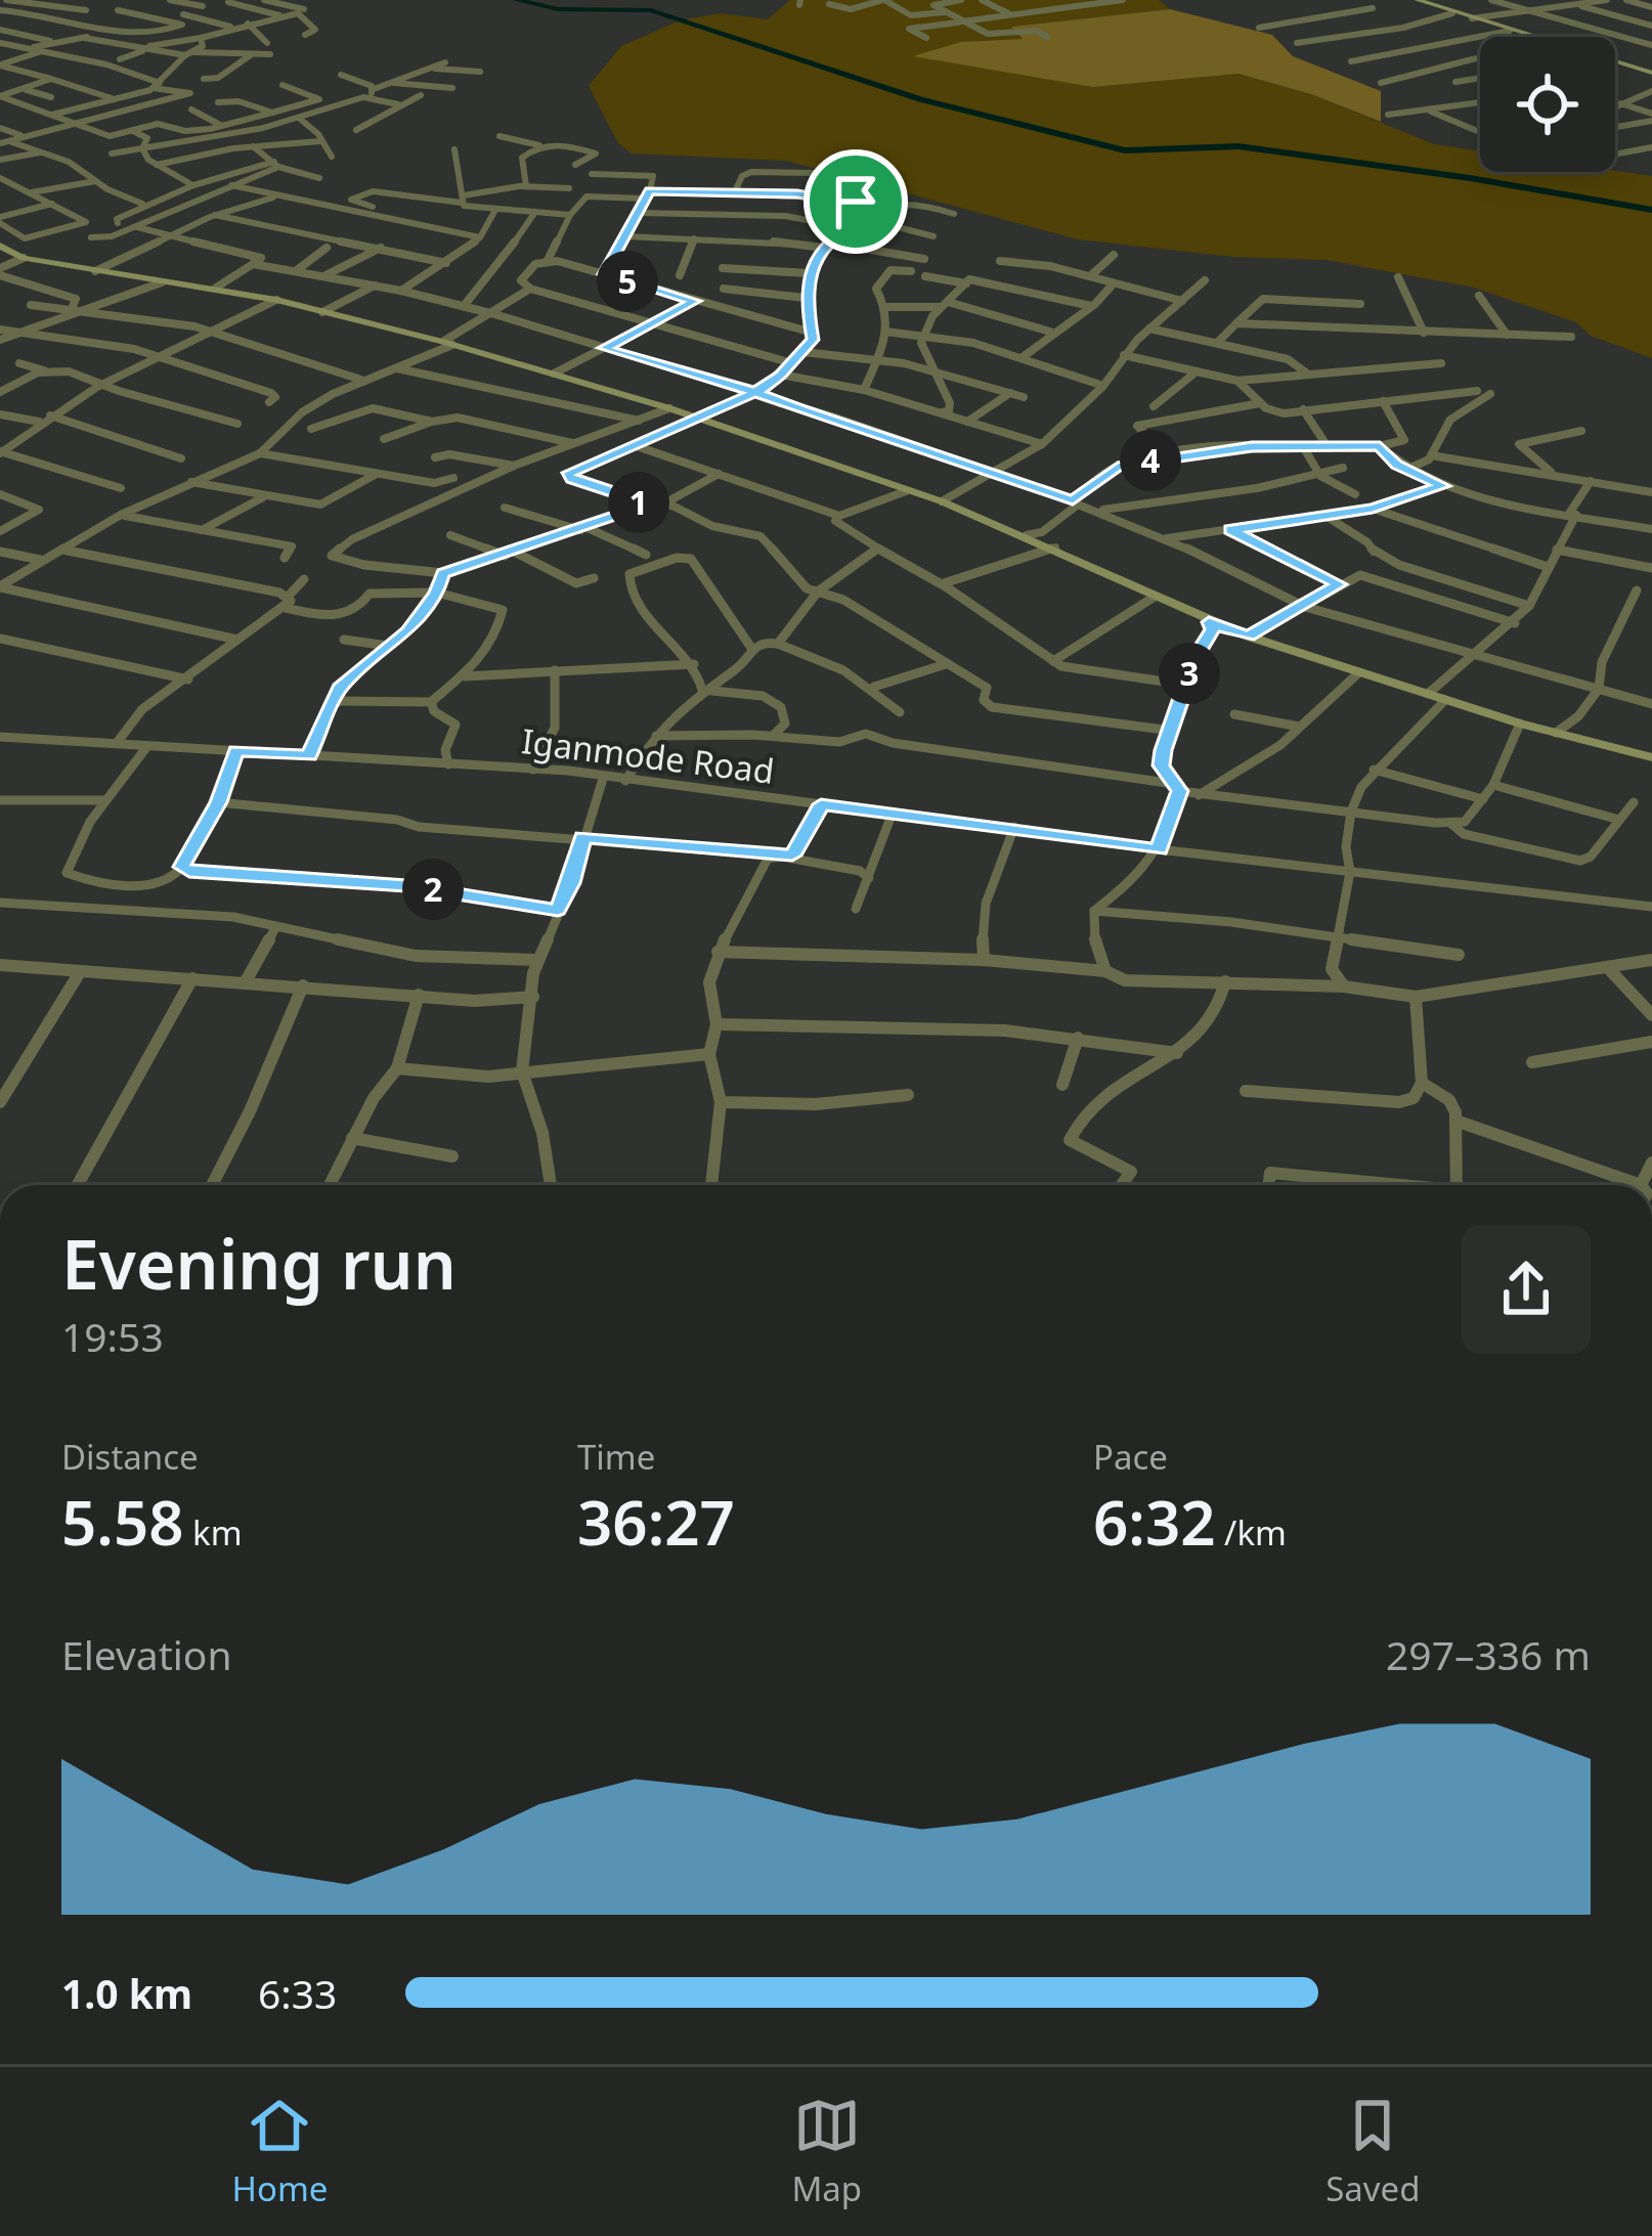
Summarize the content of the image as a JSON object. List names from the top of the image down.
{
  "streets": {
    "street": ["Iganmode Road"]
  },
  "page": {
    "pins": [
      "5",
      "4",
      "1",
      "3",
      "2"
    ],
    "heading": ["Evening run", "19:53"],
    "stats": [
      ["Distance", "5.58 km"],
      ["Time", "36:27"],
      ["Pace", "6:32 /km"]
    ],
    "chart": ["Elevation", "297–336 m"],
    "list": [
      {
        "name": "1.0 km",
        "note": "6:33"
      }
    ],
    "tabs": ["Home", "Map", "Saved"]
  }
}
